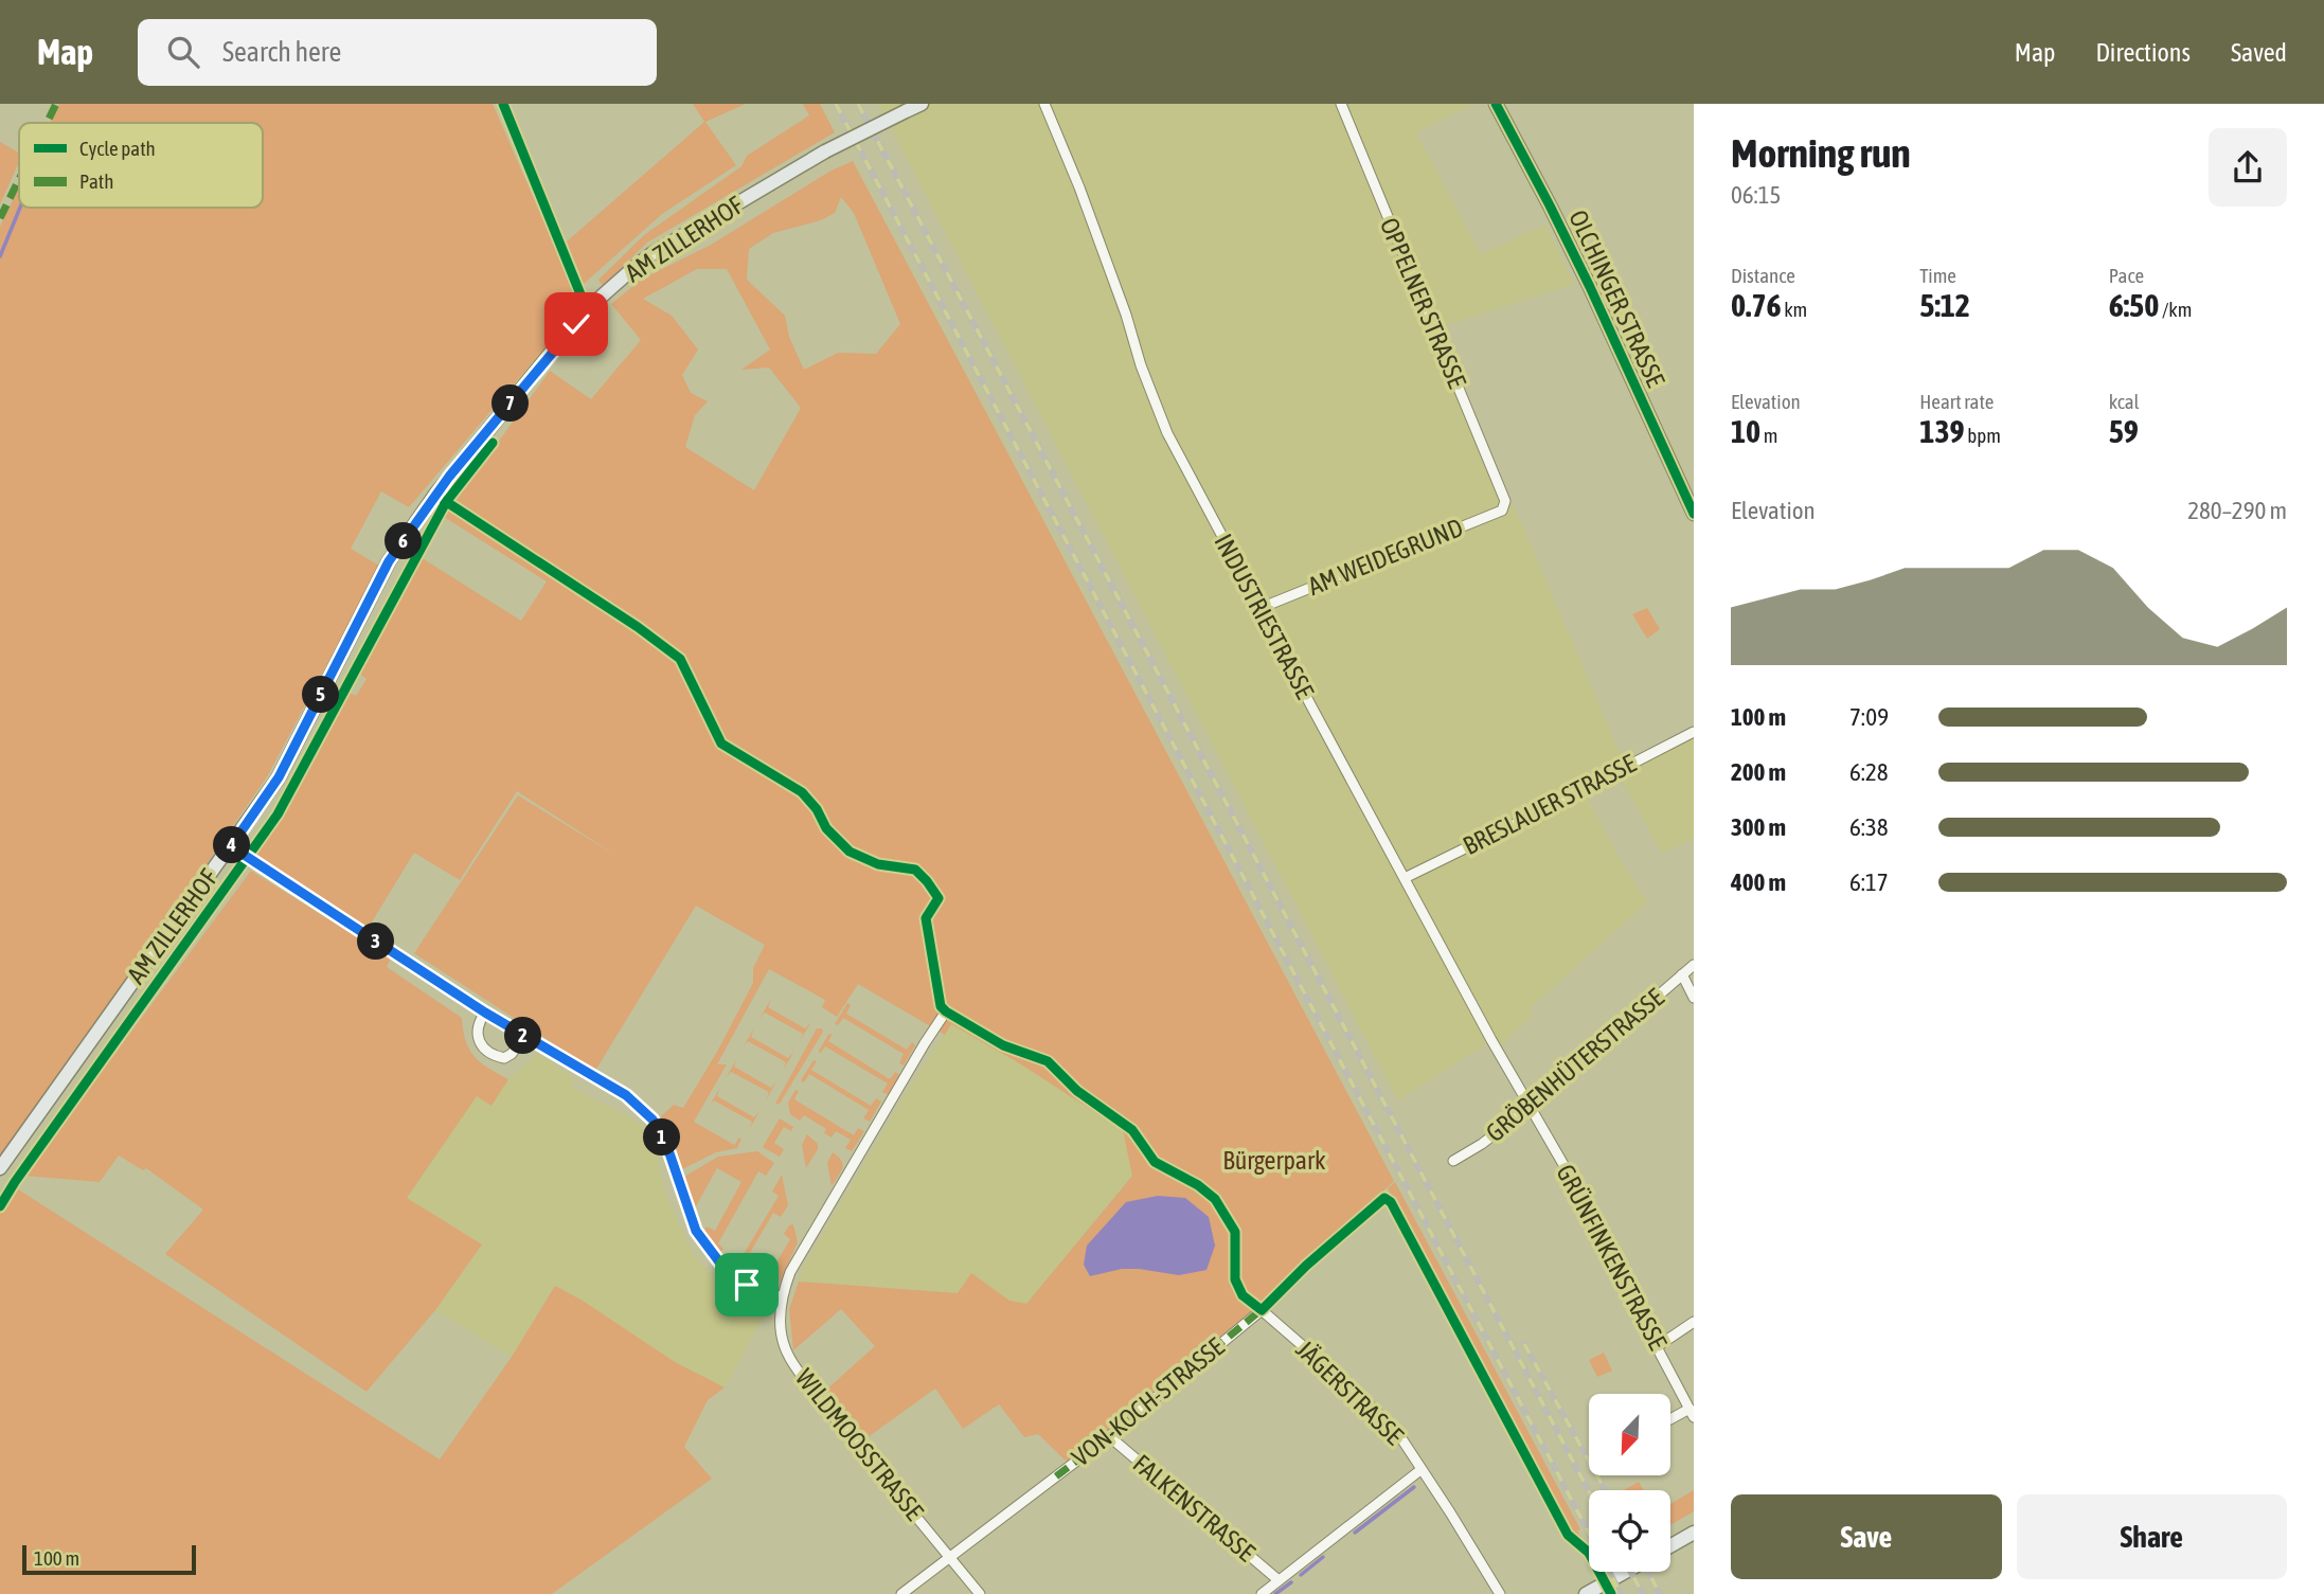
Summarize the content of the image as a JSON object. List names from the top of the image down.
{
  "streets": {
    "street": [
      "AM ZILLERHOF",
      "OLCHINGER STRASSE",
      "OPPELNER STRASSE",
      "AM WEIDEGRUND",
      "INDUSTRIESTRASSE",
      "BRESLAUER STRASSE",
      "GRÖBENHÜTERSTRASSE",
      "GRÜNFINKENSTRASSE",
      "JÄGERSTRASSE",
      "VON-KOCH-STRASSE",
      "WILDMOOSSTRASSE",
      "FALKENSTRASSE"
    ]
  },
  "crossings": [
    ["OPPELNER STRASSE", "AM WEIDEGRUND"],
    ["AM WEIDEGRUND", "INDUSTRIESTRASSE"],
    ["INDUSTRIESTRASSE", "BRESLAUER STRASSE"],
    ["INDUSTRIESTRASSE", "GRÖBENHÜTERSTRASSE"],
    ["INDUSTRIESTRASSE", "GRÜNFINKENSTRASSE"],
    ["GRÖBENHÜTERSTRASSE", "GRÜNFINKENSTRASSE"],
    ["JÄGERSTRASSE", "VON-KOCH-STRASSE"],
    ["VON-KOCH-STRASSE", "WILDMOOSSTRASSE"],
    ["VON-KOCH-STRASSE", "FALKENSTRASSE"]
  ],
  "parks": ["Bürgerpark"],
  "legend": ["Cycle path", "Path"],
  "scale_bar": "100 m",
  "north": "bottom left",
  "page": {
    "header": "Map",
    "search": "Search here",
    "nav": ["Map", "Directions", "Saved"],
    "heading": ["Morning run", "06:15"],
    "stats": [
      ["Distance", "0.76 km"],
      ["Time", "5:12"],
      ["Pace", "6:50 /km"],
      ["Elevation", "10 m"],
      ["Heart rate", "139 bpm"],
      ["kcal", "59"]
    ],
    "pins": [
      "7",
      "6",
      "5",
      "4",
      "3",
      "2",
      "1"
    ],
    "chart": ["Elevation", "280–290 m"],
    "list": [
      {
        "name": "100 m",
        "note": "7:09"
      },
      {
        "name": "200 m",
        "note": "6:28"
      },
      {
        "name": "300 m",
        "note": "6:38"
      },
      {
        "name": "400 m",
        "note": "6:17"
      }
    ],
    "buttons": ["Save", "Share"],
    "scale": "100 m"
  }
}
